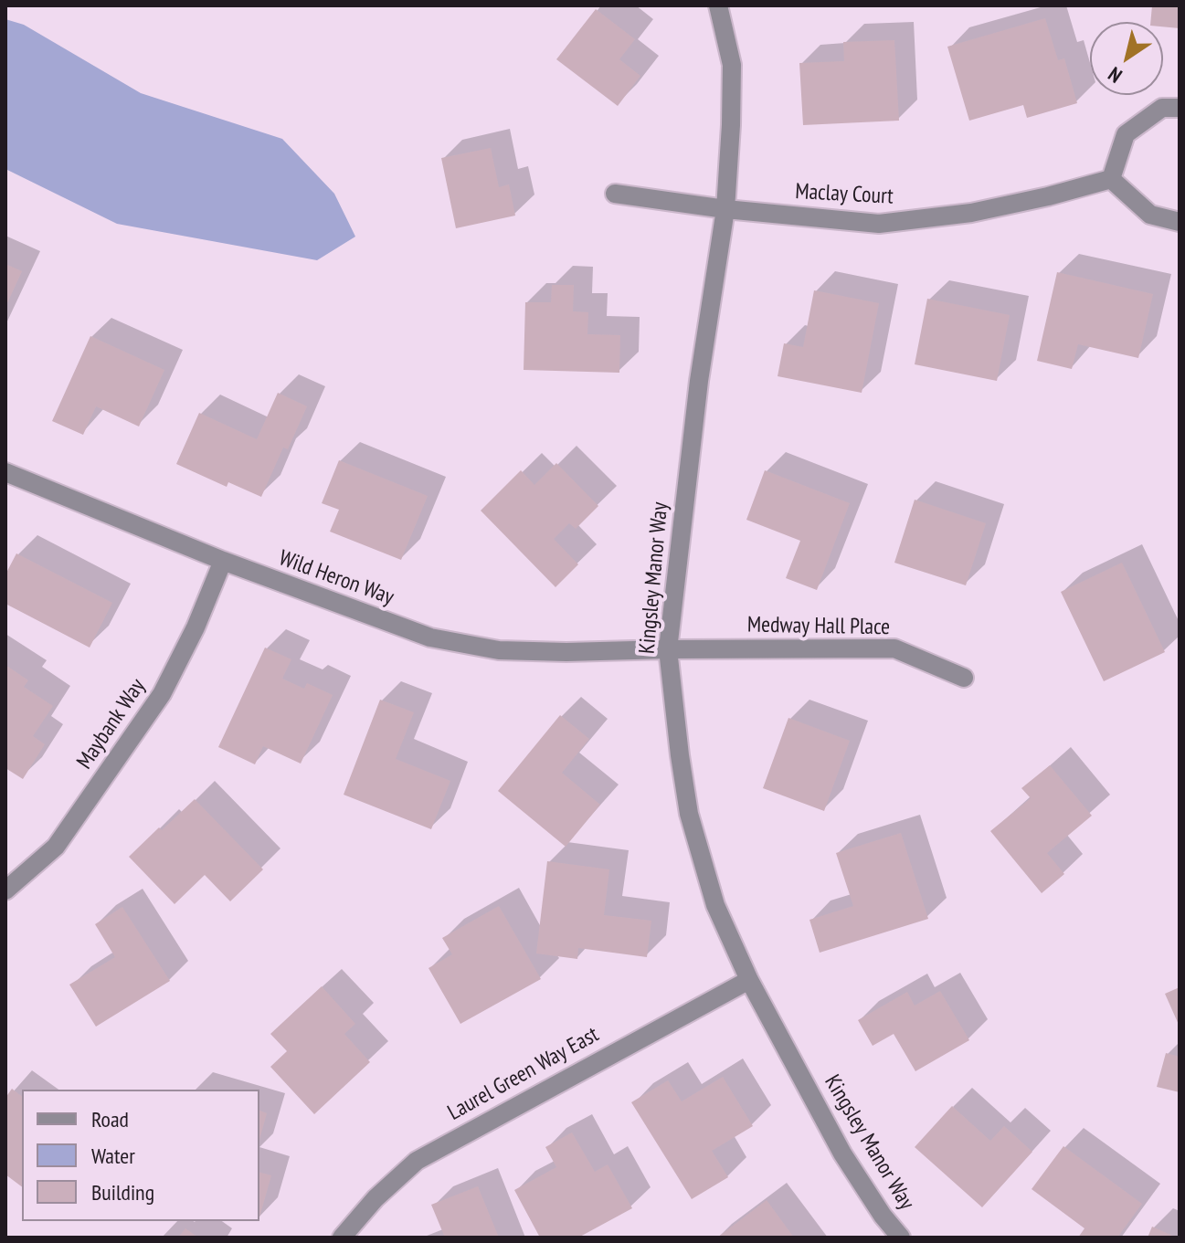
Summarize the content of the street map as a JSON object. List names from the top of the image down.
{
  "streets": {
    "street": [
      "Maclay Court",
      "Wild Heron Way",
      "Kingsley Manor Way",
      "Medway Hall Place",
      "Maybank Way",
      "Laurel Green Way East"
    ]
  },
  "crossings": [
    ["Maclay Court", "Kingsley Manor Way"],
    ["Wild Heron Way", "Kingsley Manor Way"],
    ["Wild Heron Way", "Medway Hall Place"],
    ["Wild Heron Way", "Maybank Way"],
    ["Kingsley Manor Way", "Medway Hall Place"],
    ["Kingsley Manor Way", "Laurel Green Way East"]
  ],
  "legend": ["Road", "Water", "Building"],
  "north": "bottom left"
}
